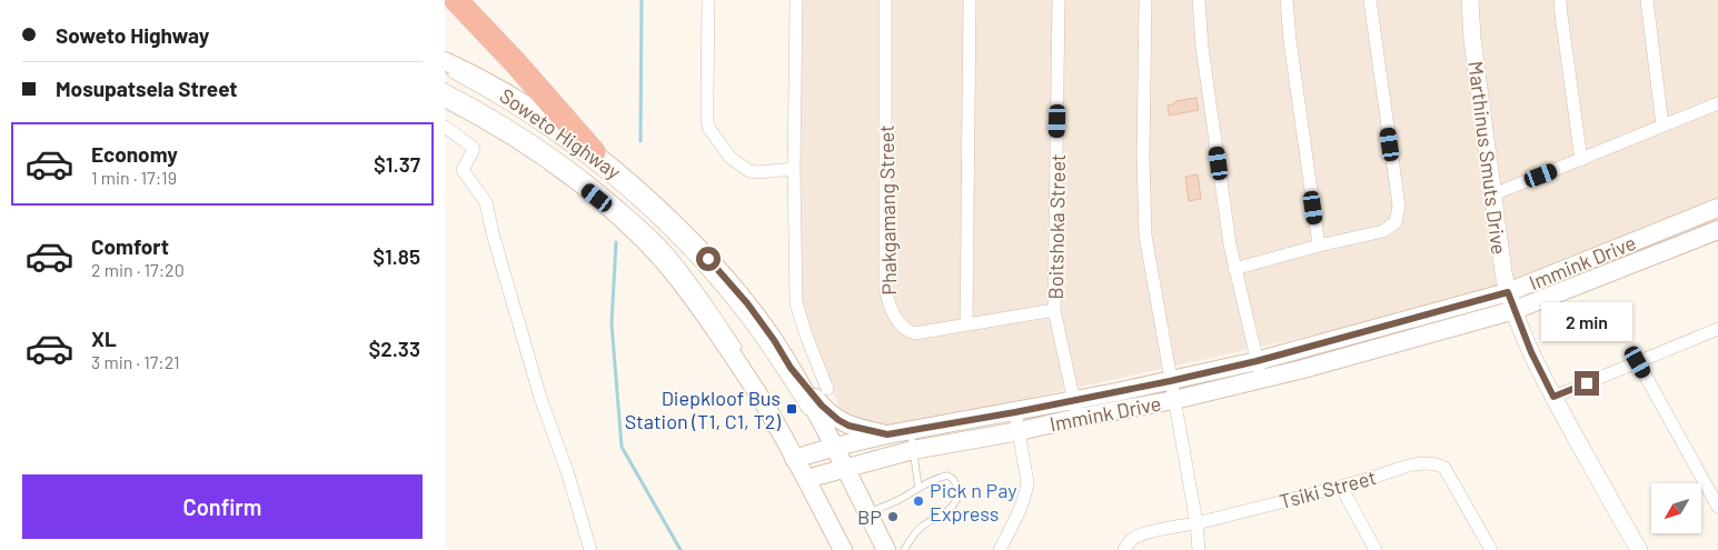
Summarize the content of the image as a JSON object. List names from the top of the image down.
{
  "streets": {
    "main road": ["Soweto Highway", "Immink Drive"],
    "street": [
      "Marthinus Smuts Drive",
      "Phakgamang Street",
      "Boitshoka Street",
      "Tsiki Street"
    ]
  },
  "crossings": [
    ["Soweto Highway", "Immink Drive"],
    ["Marthinus Smuts Drive", "Immink Drive"],
    ["Phakgamang Street", "Boitshoka Street"],
    ["Boitshoka Street", "Immink Drive"]
  ],
  "places": {
    "transit": ["Diepkloof Bus Station (T1, C1, T2)"],
    "other": ["Pick n Pay Express", "BP"]
  },
  "north": "bottom left",
  "page": {
    "banner": ["Soweto Highway", "Mosupatsela Street"],
    "list": [
      {
        "name": "Economy",
        "note": "1 min · 17:19",
        "value": "$1.37"
      },
      {
        "name": "Comfort",
        "note": "2 min · 17:20",
        "value": "$1.85"
      },
      {
        "name": "XL",
        "note": "3 min · 17:21",
        "value": "$2.33"
      }
    ],
    "bubble": "2 min",
    "buttons": "Confirm"
  }
}
